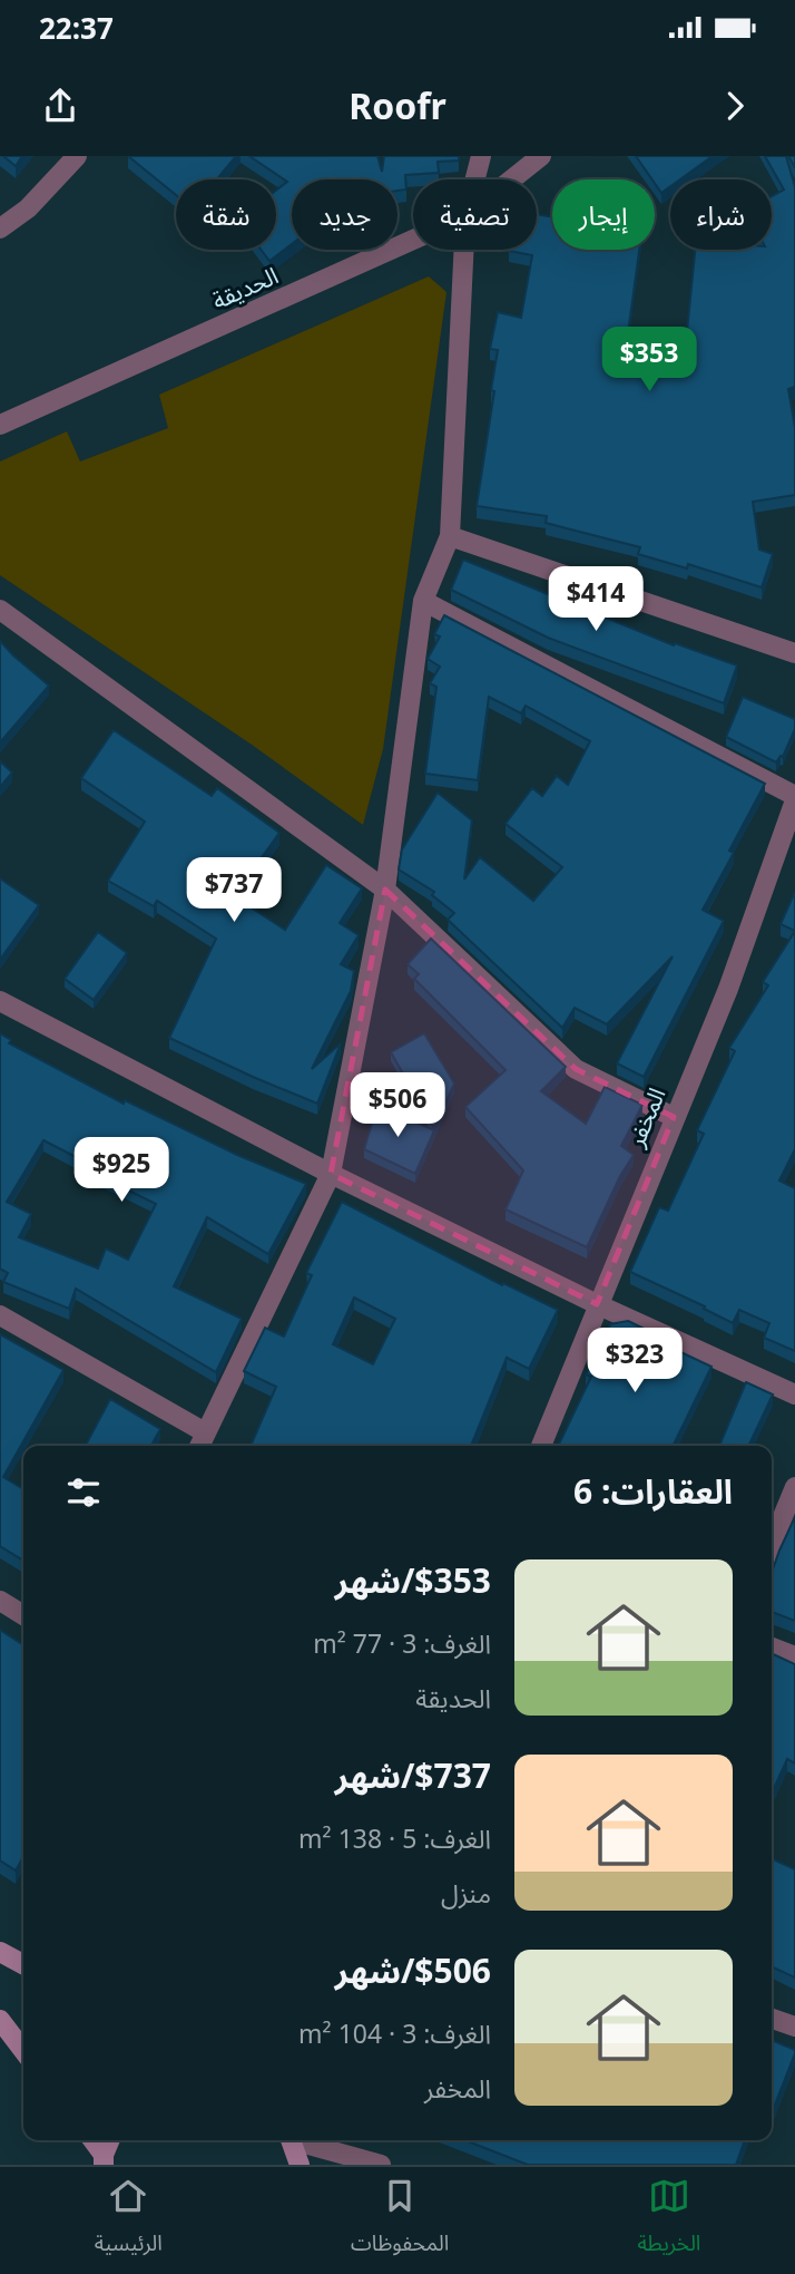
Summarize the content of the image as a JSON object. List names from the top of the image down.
{
  "streets": {
    "street": ["الحديقة", "المخفر"]
  },
  "page": {
    "status": "22:37",
    "header": "Roofr",
    "chip": [
      "شراء",
      "إيجار",
      "تصفية",
      "جديد",
      "شقة"
    ],
    "price": [
      "$353",
      "$414",
      "$737",
      "$506",
      "$925",
      "$323"
    ],
    "heading": "العقارات: 6",
    "list": [
      {
        "name": "$353/شهر",
        "note": "الغرف: 3 · 77 m² · الحديقة"
      },
      {
        "name": "$737/شهر",
        "note": "الغرف: 5 · 138 m² · منزل"
      },
      {
        "name": "$506/شهر",
        "note": "الغرف: 3 · 104 m² · المخفر"
      }
    ],
    "tabs": ["الخريطة", "المحفوظات", "الرئيسية"]
  }
}
